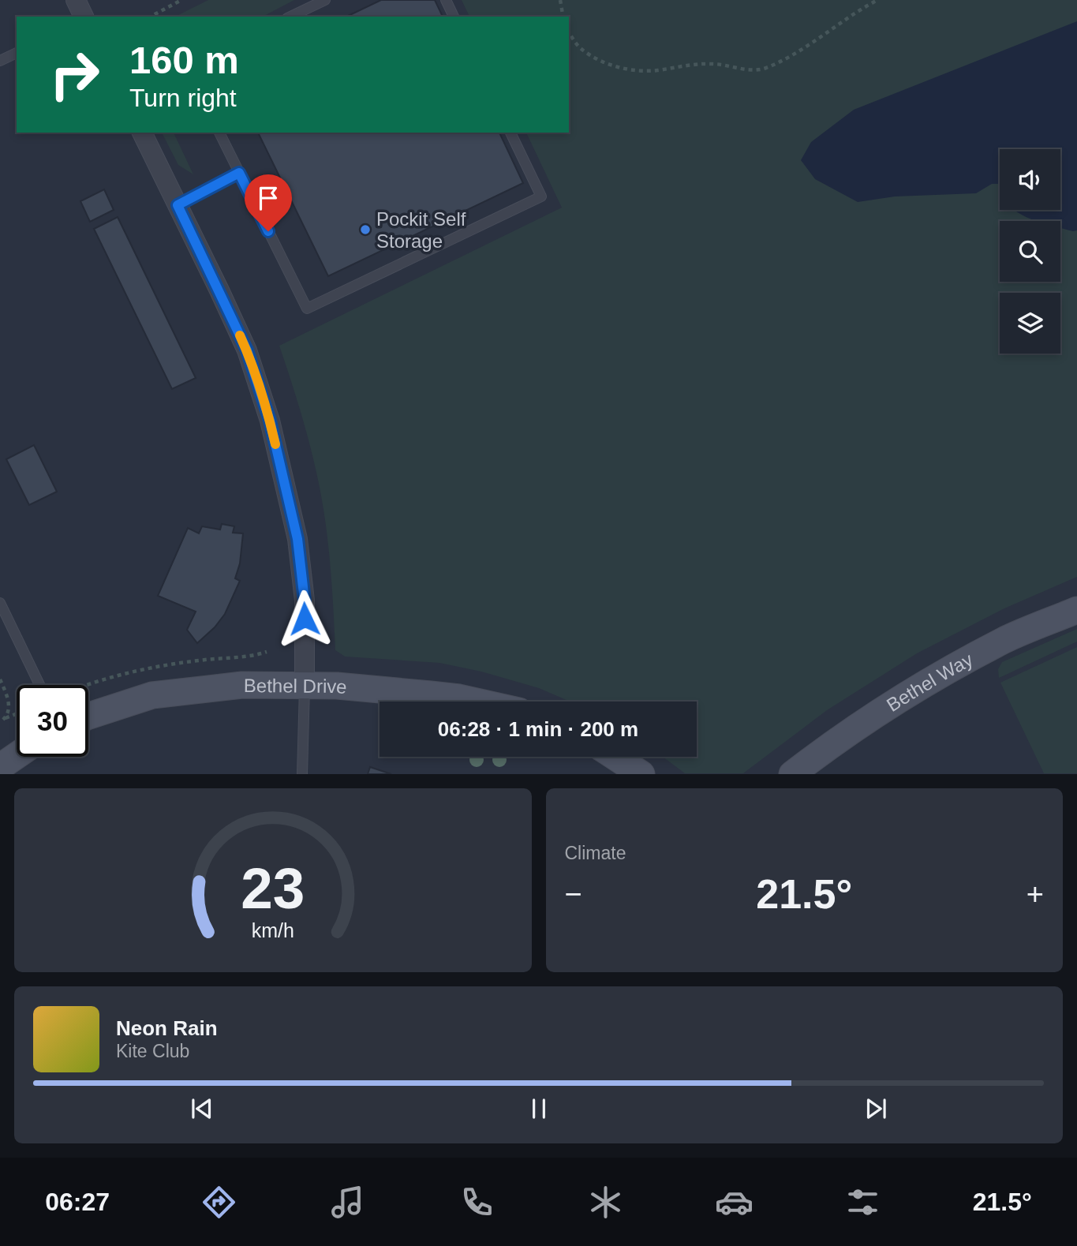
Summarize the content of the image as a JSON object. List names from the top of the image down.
{
  "streets": {
    "street": ["Bethel Way", "Bethel Drive"]
  },
  "places": ["Pockit Self Storage"],
  "page": {
    "turn": ["160 m", "Turn right"],
    "limit": "30",
    "trip": "06:28 · 1 min · 200 m",
    "tile": "Climate",
    "heat": ["−", "21.5°", "+"],
    "song": ["Neon Rain", "Kite Club"],
    "tabs": ["06:27", "21.5°"],
    "gauge": ["23", "km/h"]
  }
}
